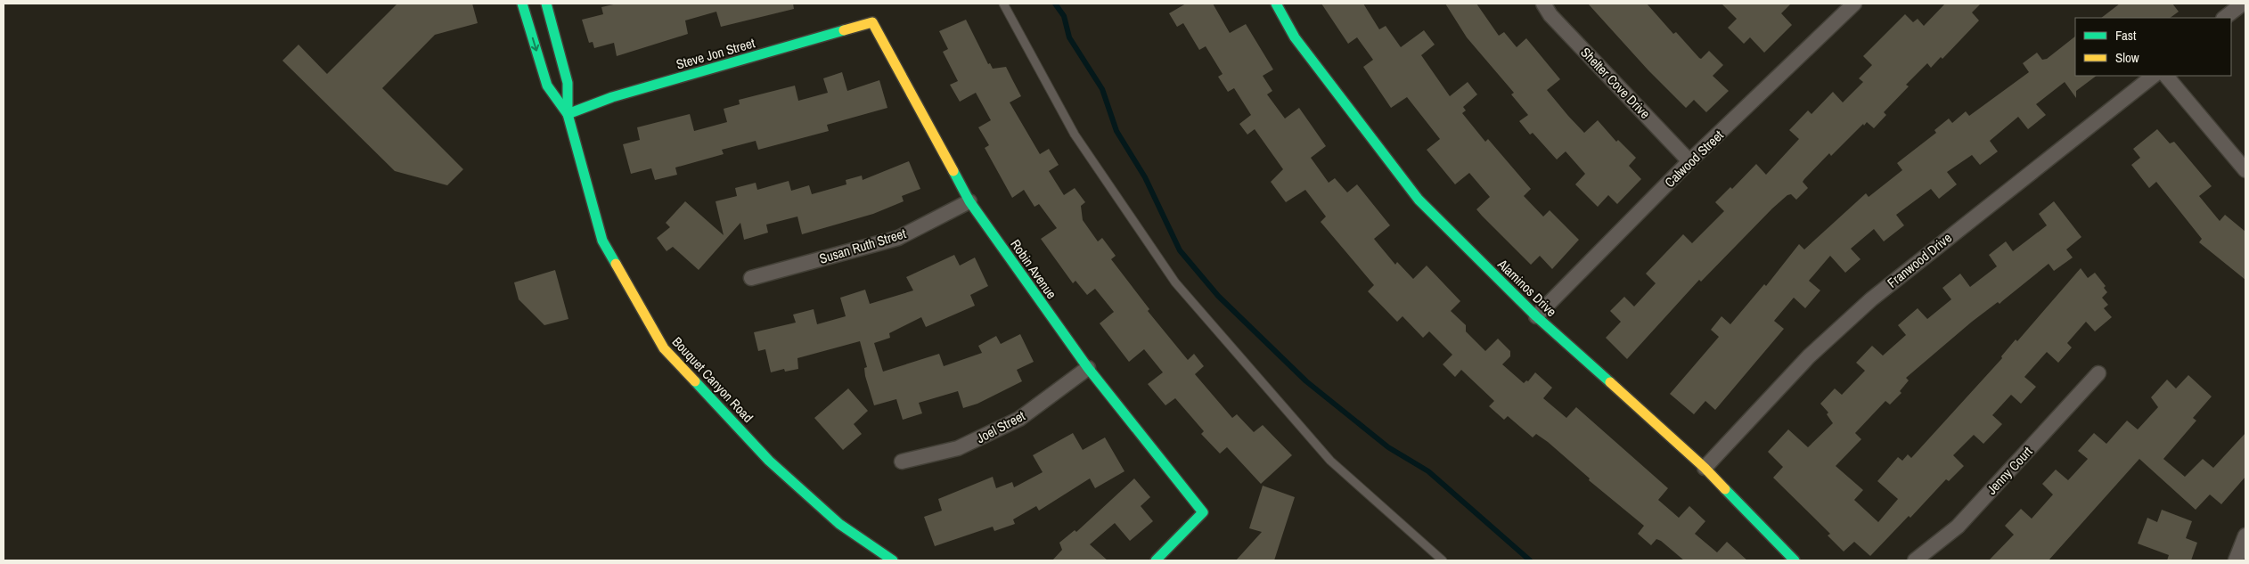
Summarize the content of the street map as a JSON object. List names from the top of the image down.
{
  "streets": {
    "street": [
      "Steve Jon Street",
      "Shelter Cove Drive",
      "Calwood Street",
      "Susan Ruth Street",
      "Franwood Drive",
      "Robin Avenue",
      "Alaminos Drive",
      "Bouquet Canyon Road",
      "Joel Street",
      "Jenny Court"
    ]
  },
  "crossings": [
    ["Steve Jon Street", "Robin Avenue"],
    ["Steve Jon Street", "Bouquet Canyon Road"],
    ["Shelter Cove Drive", "Calwood Street"],
    ["Calwood Street", "Alaminos Drive"],
    ["Susan Ruth Street", "Robin Avenue"],
    ["Franwood Drive", "Alaminos Drive"],
    ["Robin Avenue", "Joel Street"]
  ],
  "legend": ["Fast", "Slow"]
}
